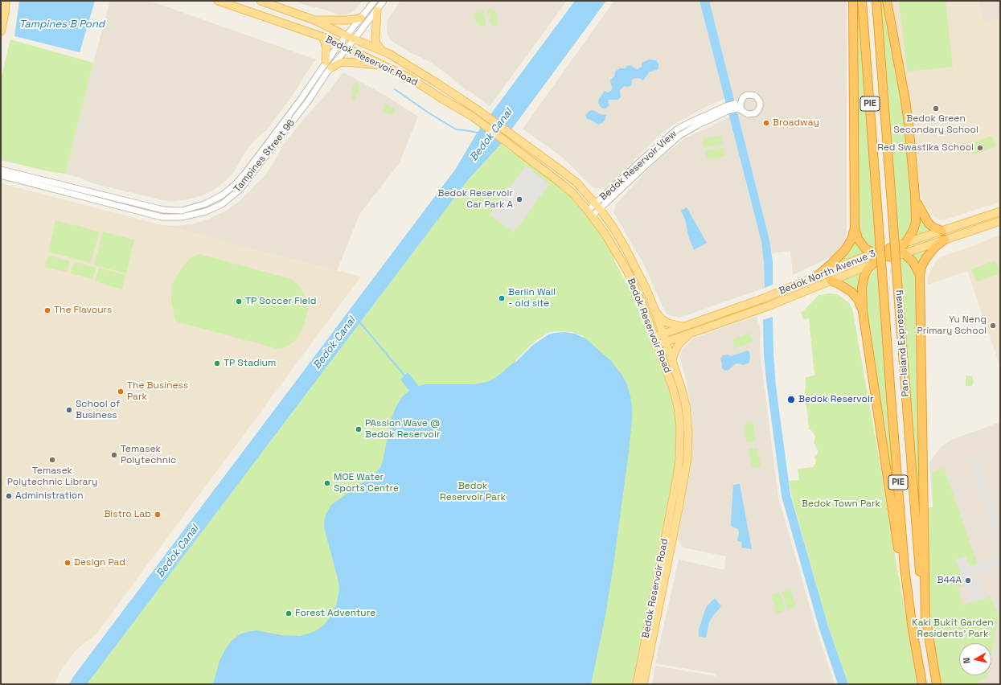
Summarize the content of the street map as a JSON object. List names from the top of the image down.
{
  "streets": {
    "highway": ["PIE", "Pan-Island Expressway"],
    "main road": ["Bedok Reservoir Road", "Bedok North Avenue 3"],
    "street": ["Tampines Street 96", "Bedok Reservoir View"]
  },
  "crossings": [
    ["Bedok Reservoir Road", "Tampines Street 96"],
    ["Bedok Reservoir Road", "Bedok Reservoir View"],
    ["Bedok Reservoir Road", "Bedok North Avenue 3"]
  ],
  "water": ["Tampines B Pond", "Bedok Canal"],
  "parks": ["Bedok Reservoir Park", "Bedok Town Park", "Kaki Bukit Garden Residents' Park"],
  "places": [
    "Bedok Green Secondary School",
    "Broadway",
    "Red Swastika School",
    "Bedok Reservoir Car Park A",
    "Berlin Wall - old site",
    "TP Soccer Field",
    "The Flavours",
    "Yu Neng Primary School",
    "TP Stadium",
    "The Business Park",
    "Bedok Reservoir",
    "School of Business",
    "PAssion Wave @ Bedok Reservoir",
    "Temasek Polytechnic",
    "Temasek Polytechnic Library",
    "MOE Water Sports Centre",
    "Administration",
    "Bistro Lab",
    "Design Pad",
    "B44A",
    "Forest Adventure"
  ],
  "north": "left"
}
